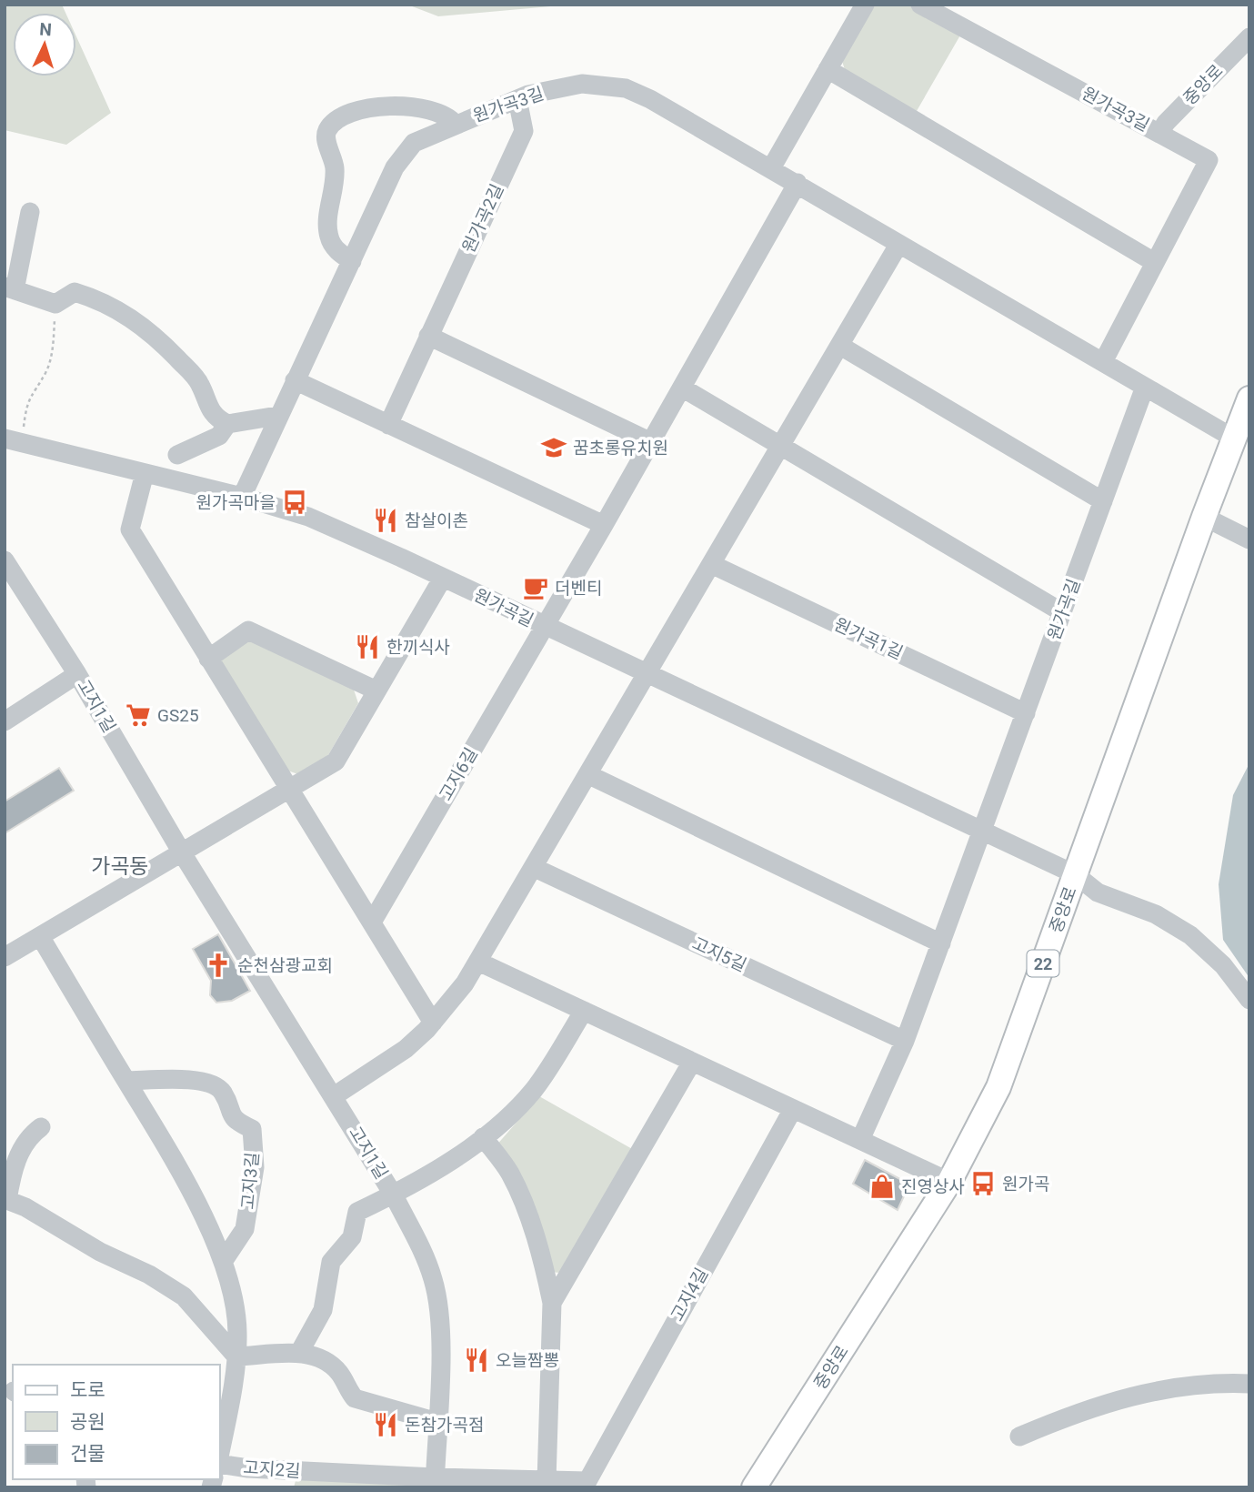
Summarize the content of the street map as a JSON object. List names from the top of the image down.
{
  "streets": {
    "main road": ["중앙로", "22"],
    "street": [
      "원가곡3길",
      "원가곡2길",
      "원가곡길",
      "원가곡1길",
      "고지1길",
      "고지6길",
      "고지5길",
      "고지3길",
      "고지4길",
      "고지2길"
    ]
  },
  "crossings": [
    ["중앙로", "원가곡3길"],
    ["중앙로", "원가곡길"],
    ["원가곡3길", "원가곡2길"],
    ["원가곡3길", "원가곡길"],
    ["원가곡길", "원가곡1길"],
    ["원가곡길", "고지6길"],
    ["고지1길", "고지2길"],
    ["고지4길", "고지2길"]
  ],
  "districts": ["가곡동"],
  "places": {
    "school or university": ["꿈초롱유치원"],
    "bus stop": ["원가곡마을", "원가곡"],
    "restaurant": [
      "참살이촌",
      "한끼식사",
      "오늘짬뽕",
      "돈참가곡점"
    ],
    "cafe": ["더벤티"],
    "supermarket": ["GS25"],
    "church": ["순천삼광교회"],
    "shop": ["진영상사"]
  },
  "legend": ["도로", "공원", "건물"],
  "north": "top"
}
